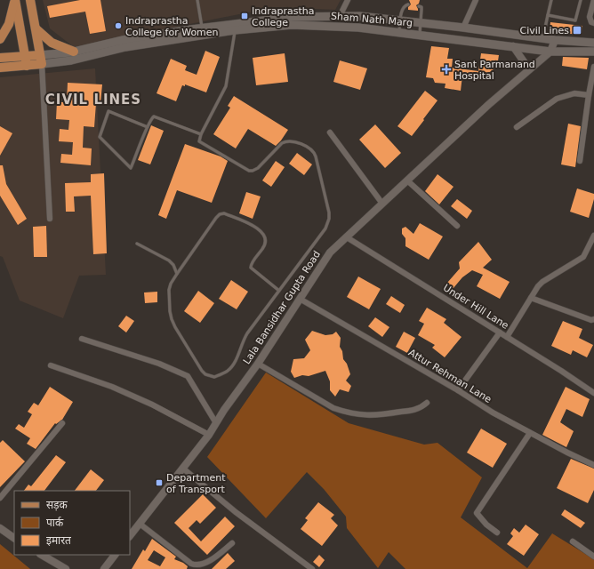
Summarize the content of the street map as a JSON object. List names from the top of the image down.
{
  "streets": {
    "main road": ["Sham Nath Marg"],
    "street": ["Under Hill Lane", "Lala Bansidhar Gupta Road", "Attur Rehman Lane"]
  },
  "crossings": [
    ["Sham Nath Marg", "Lala Bansidhar Gupta Road"],
    ["Under Hill Lane", "Lala Bansidhar Gupta Road"],
    ["Lala Bansidhar Gupta Road", "Attur Rehman Lane"]
  ],
  "districts": ["CIVIL LINES"],
  "places": {
    "transit": ["Indraprastha College", "Civil Lines", "Department of Transport"],
    "other": ["Indraprastha College for Women"],
    "health": ["Sant Parmanand Hospital"]
  },
  "legend": ["सड़क", "पार्क", "इमारत"]
}
